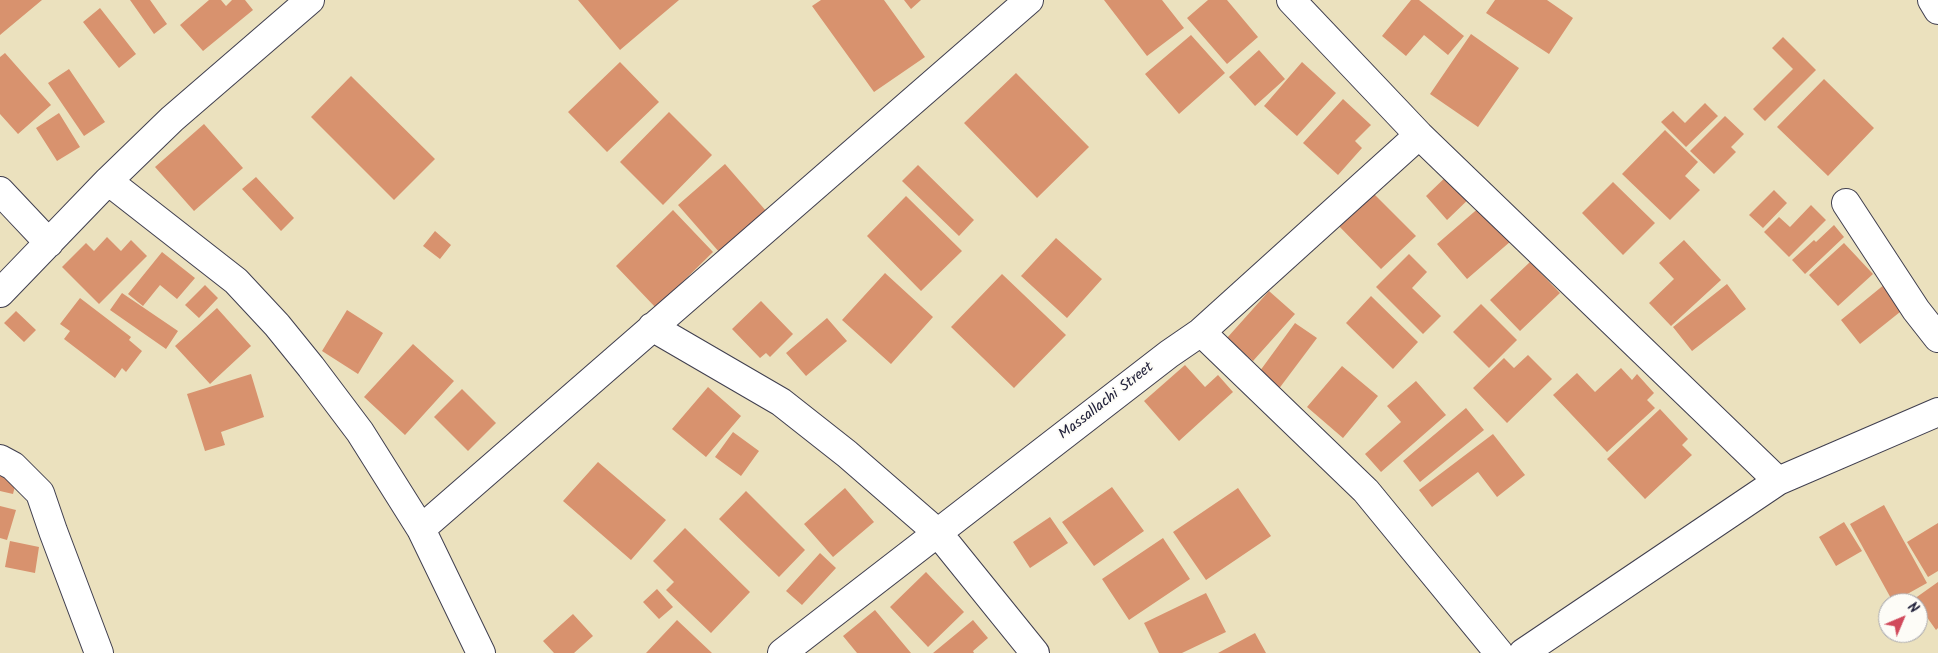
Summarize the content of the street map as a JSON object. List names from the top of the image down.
{
  "streets": {
    "street": ["Massallachi Street"]
  },
  "north": "top right"
}
